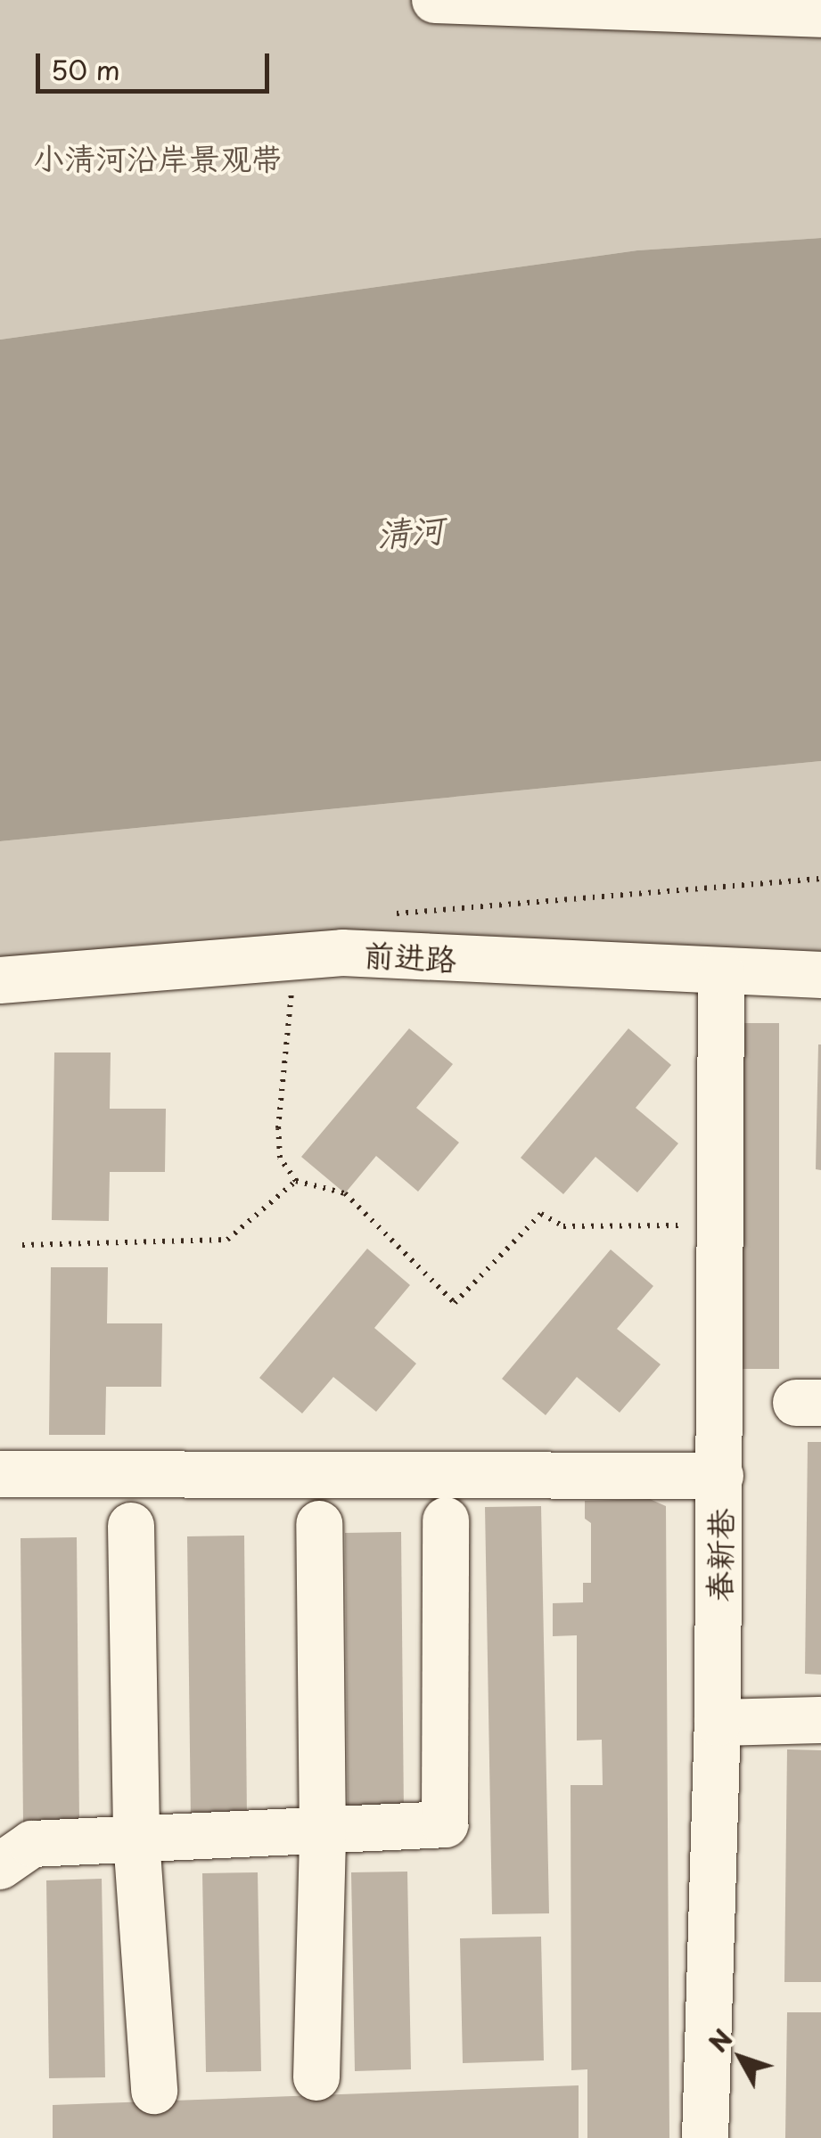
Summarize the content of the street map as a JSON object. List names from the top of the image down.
{
  "streets": {
    "street": ["前进路", "春新巷"]
  },
  "crossings": [
    ["前进路", "春新巷"]
  ],
  "water": ["清河"],
  "parks": ["小清河沿岸景观带"],
  "scale_bar": "50 m",
  "north": "top left"
}
